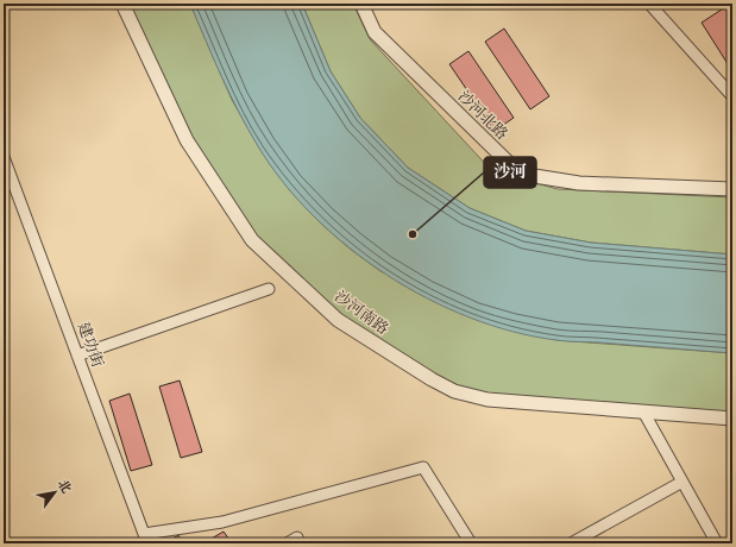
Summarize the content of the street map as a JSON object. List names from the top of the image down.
{
  "streets": {
    "street": ["沙河北路", "沙河南路", "建功街"]
  },
  "places": ["沙河"],
  "north": "top right"
}
